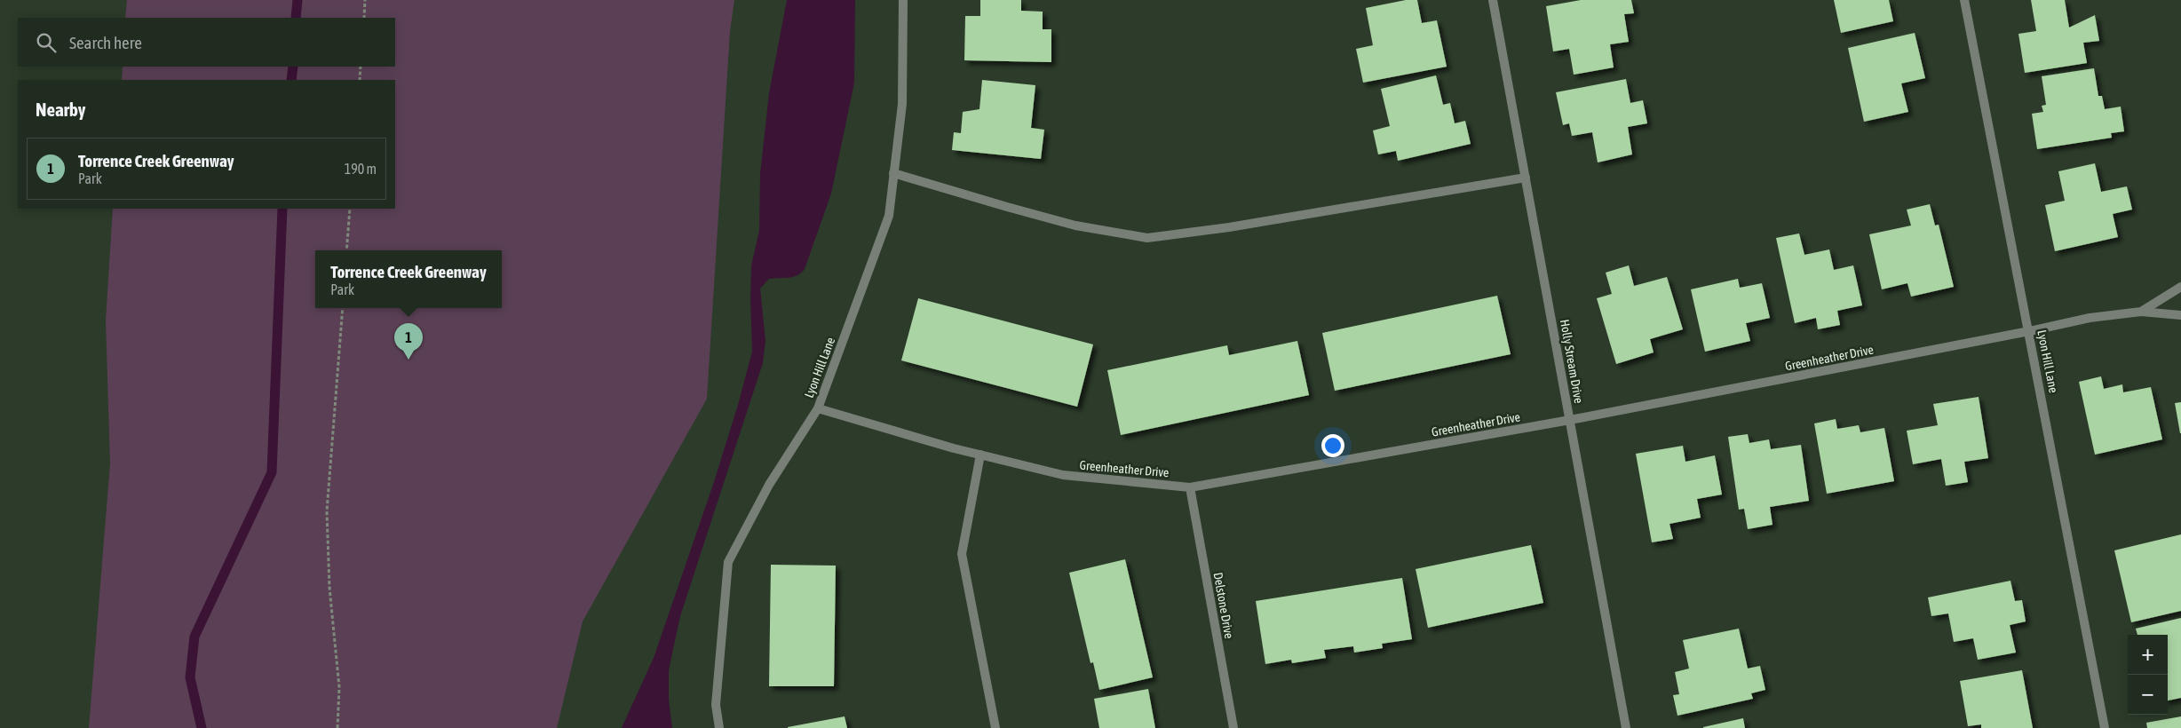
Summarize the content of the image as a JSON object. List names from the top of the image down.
{
  "streets": {
    "street": [
      "Greenheather Drive",
      "Holly Stream Drive",
      "Lyon Hill Lane",
      "Delstone Drive"
    ]
  },
  "crossings": [
    ["Greenheather Drive", "Holly Stream Drive"],
    ["Greenheather Drive", "Lyon Hill Lane"],
    ["Greenheather Drive", "Delstone Drive"]
  ],
  "page": {
    "search": "Search here",
    "heading": "Nearby",
    "list": [
      {
        "mark": "1",
        "name": "Torrence Creek Greenway",
        "note": "Park",
        "value": "190 m"
      }
    ],
    "popup": ["Torrence Creek Greenway", "Park"],
    "pins": "1",
    "map_buttons": ["+", "−"]
  }
}
